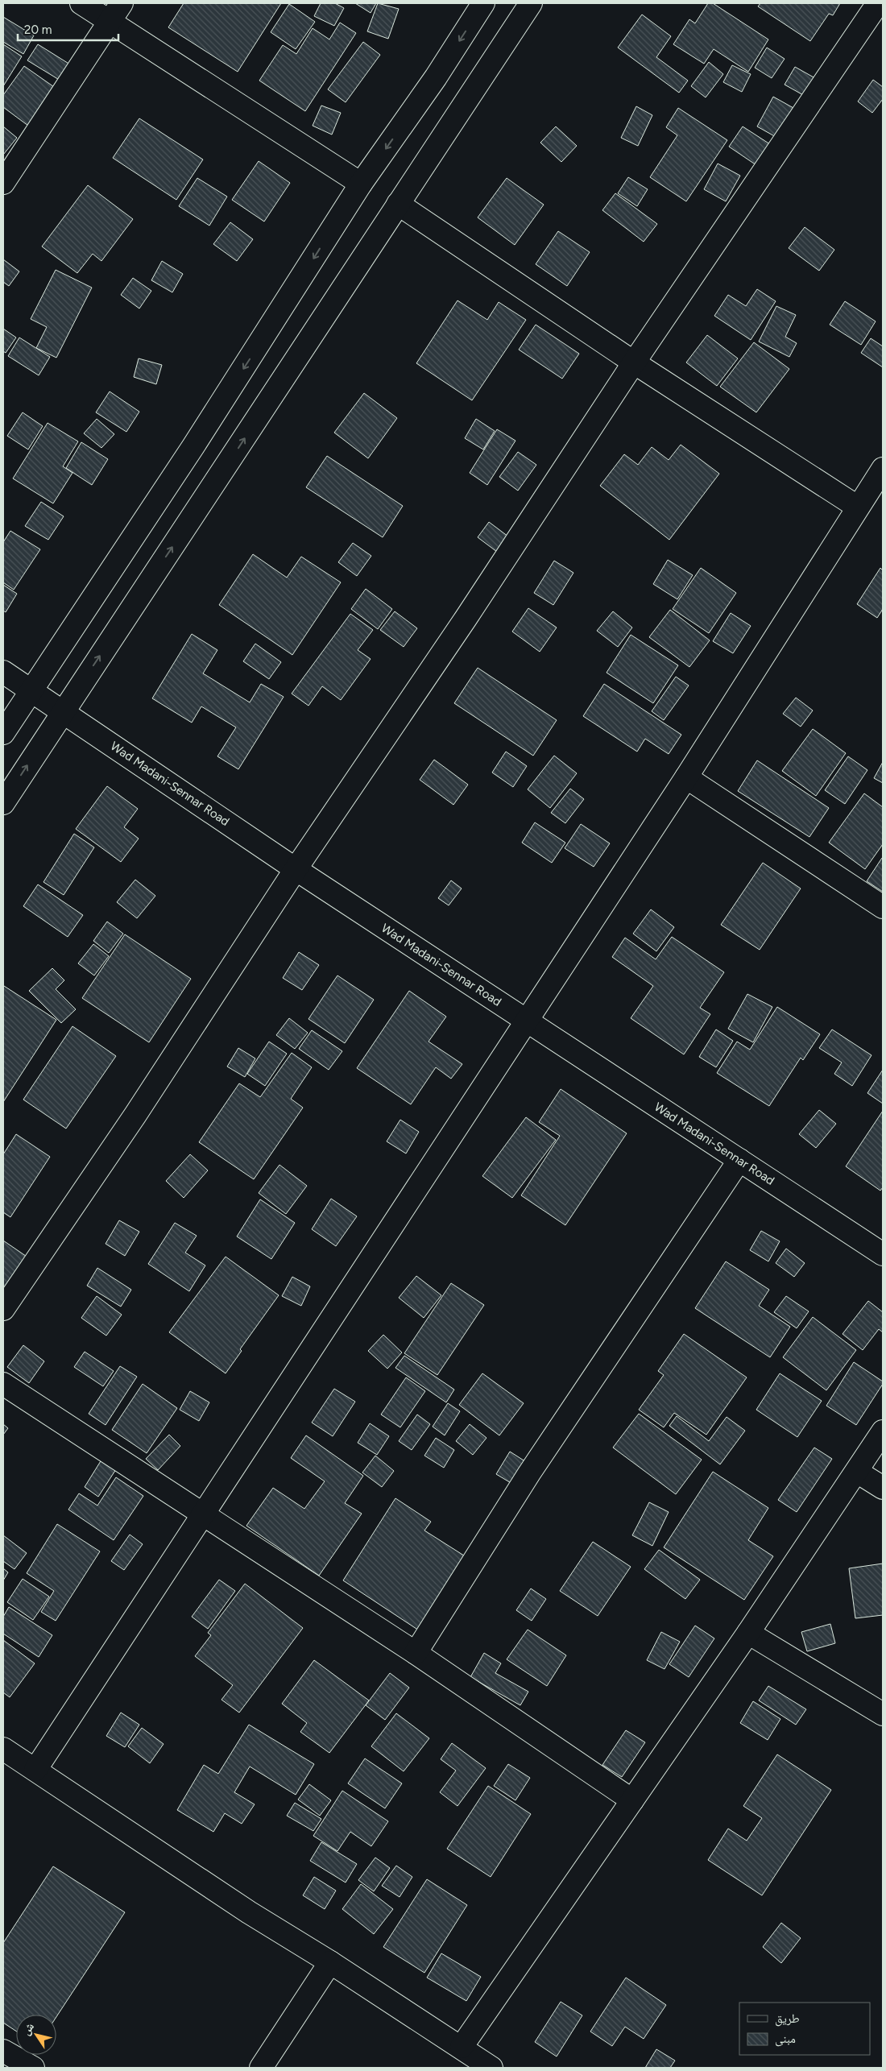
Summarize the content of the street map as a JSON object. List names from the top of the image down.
{
  "streets": {
    "street": ["Wad Madani-Sennar Road"]
  },
  "legend": ["طريق", "مبنى"],
  "scale_bar": "20 m",
  "north": "top left"
}
